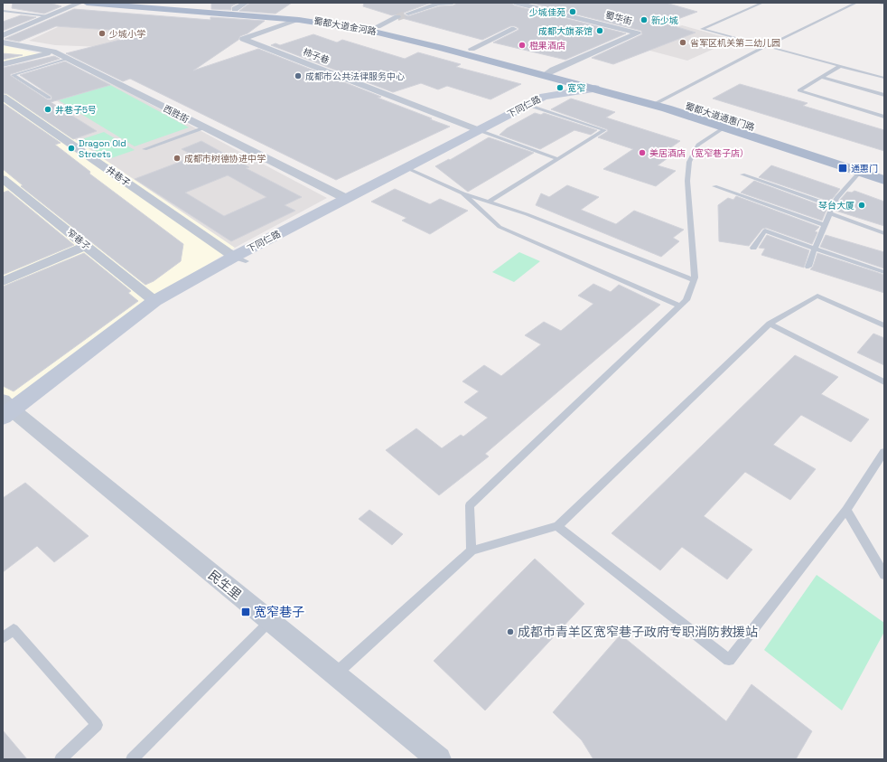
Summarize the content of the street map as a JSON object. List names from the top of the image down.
{
  "streets": {
    "main road": ["蜀都大道金河路", "蜀都大道通惠门路"],
    "street": [
      "蜀华街",
      "柿子巷",
      "下同仁路",
      "西胜街",
      "井巷子",
      "窄巷子",
      "民生里"
    ]
  },
  "crossings": [
    ["蜀华街", "蜀都大道金河路"],
    ["蜀华街", "下同仁路"],
    ["蜀都大道金河路", "柿子巷"],
    ["蜀都大道金河路", "下同仁路"],
    ["蜀都大道金河路", "蜀都大道通惠门路"],
    ["柿子巷", "下同仁路"],
    ["下同仁路", "西胜街"],
    ["下同仁路", "蜀都大道通惠门路"],
    ["下同仁路", "井巷子"],
    ["下同仁路", "窄巷子"],
    ["下同仁路", "民生里"]
  ],
  "places": {
    "other": [
      "少城佳苑",
      "新少城",
      "成都大旗茶馆",
      "少城小学",
      "省军区机关第二幼儿园",
      "橙果酒店",
      "成都市公共法律服务中心",
      "宽窄",
      "井巷子5号",
      "Dragon Old Streets",
      "美居酒店（宽窄巷子店）",
      "成都市树德协进中学",
      "琴台大厦",
      "成都市青羊区宽窄巷子政府专职消防救援站"
    ],
    "transit": ["通惠门", "宽窄巷子"]
  }
}
